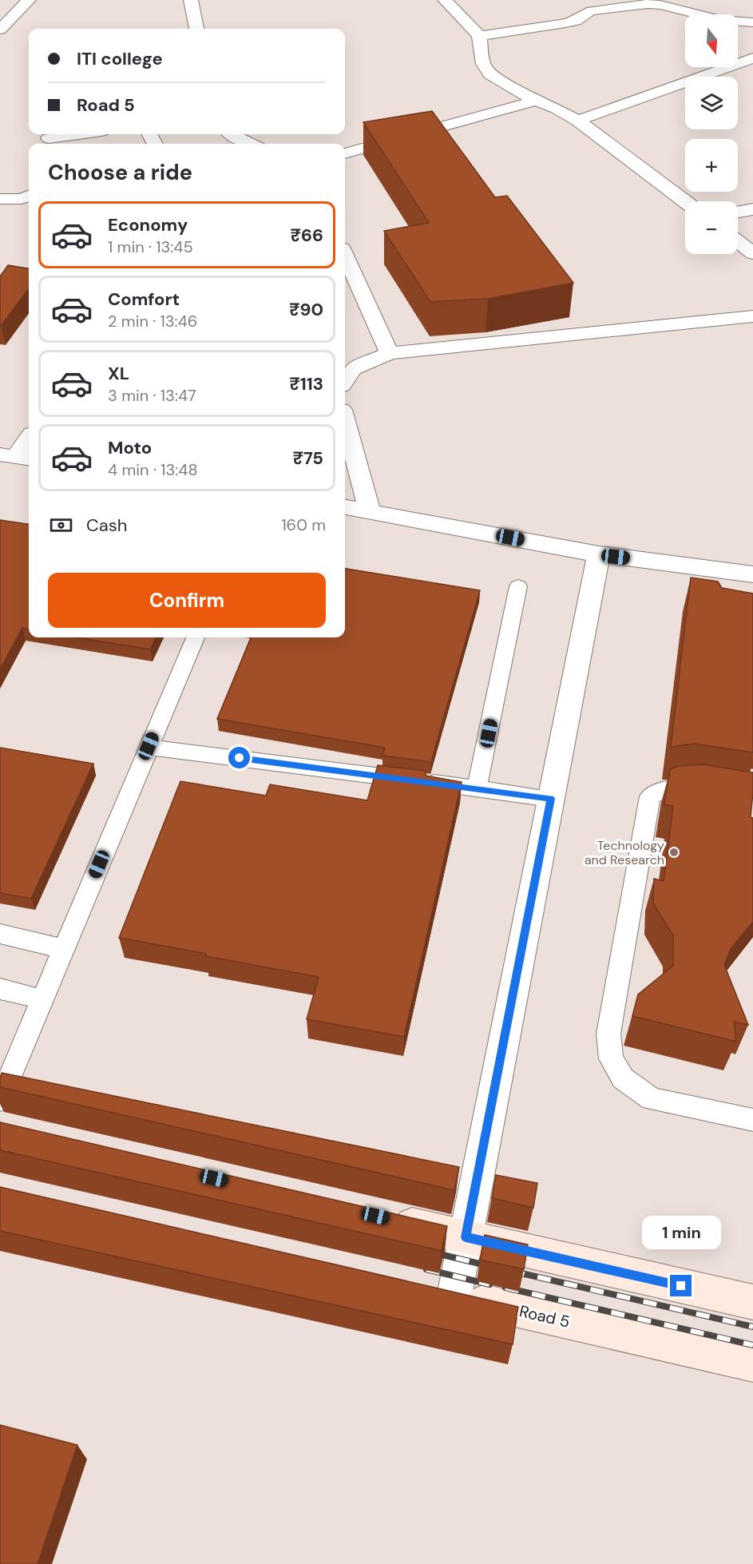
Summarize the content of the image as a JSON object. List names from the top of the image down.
{
  "streets": {
    "street": ["Road 5"]
  },
  "places": ["Technology and Research"],
  "north": "bottom",
  "page": {
    "map_buttons": ["+", "−"],
    "banner": ["ITI college", "Road 5"],
    "heading": "Choose a ride",
    "list": [
      {
        "name": "Economy",
        "note": "1 min · 13:45",
        "value": "₹66"
      },
      {
        "name": "Comfort",
        "note": "2 min · 13:46",
        "value": "₹90"
      },
      {
        "name": "XL",
        "note": "3 min · 13:47",
        "value": "₹113"
      },
      {
        "name": "Moto",
        "note": "4 min · 13:48",
        "value": "₹75"
      }
    ],
    "pay": ["Cash", "160 m"],
    "buttons": "Confirm",
    "bubble": "1 min"
  }
}
